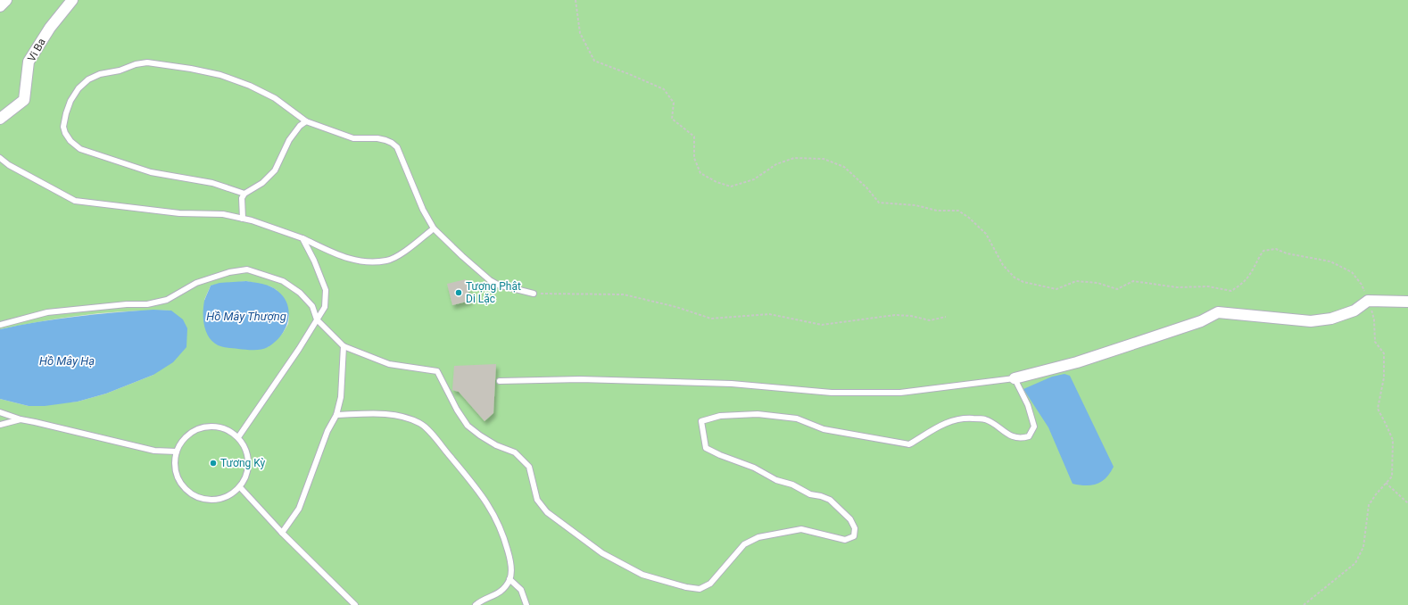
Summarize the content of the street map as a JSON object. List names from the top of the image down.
{
  "streets": {
    "street": ["Vi Ba"]
  },
  "water": ["Hồ Mây Thượng", "Hồ Mây Hạ"],
  "places": ["Tượng Phật Di Lặc", "Tương Kỳ"]
}
